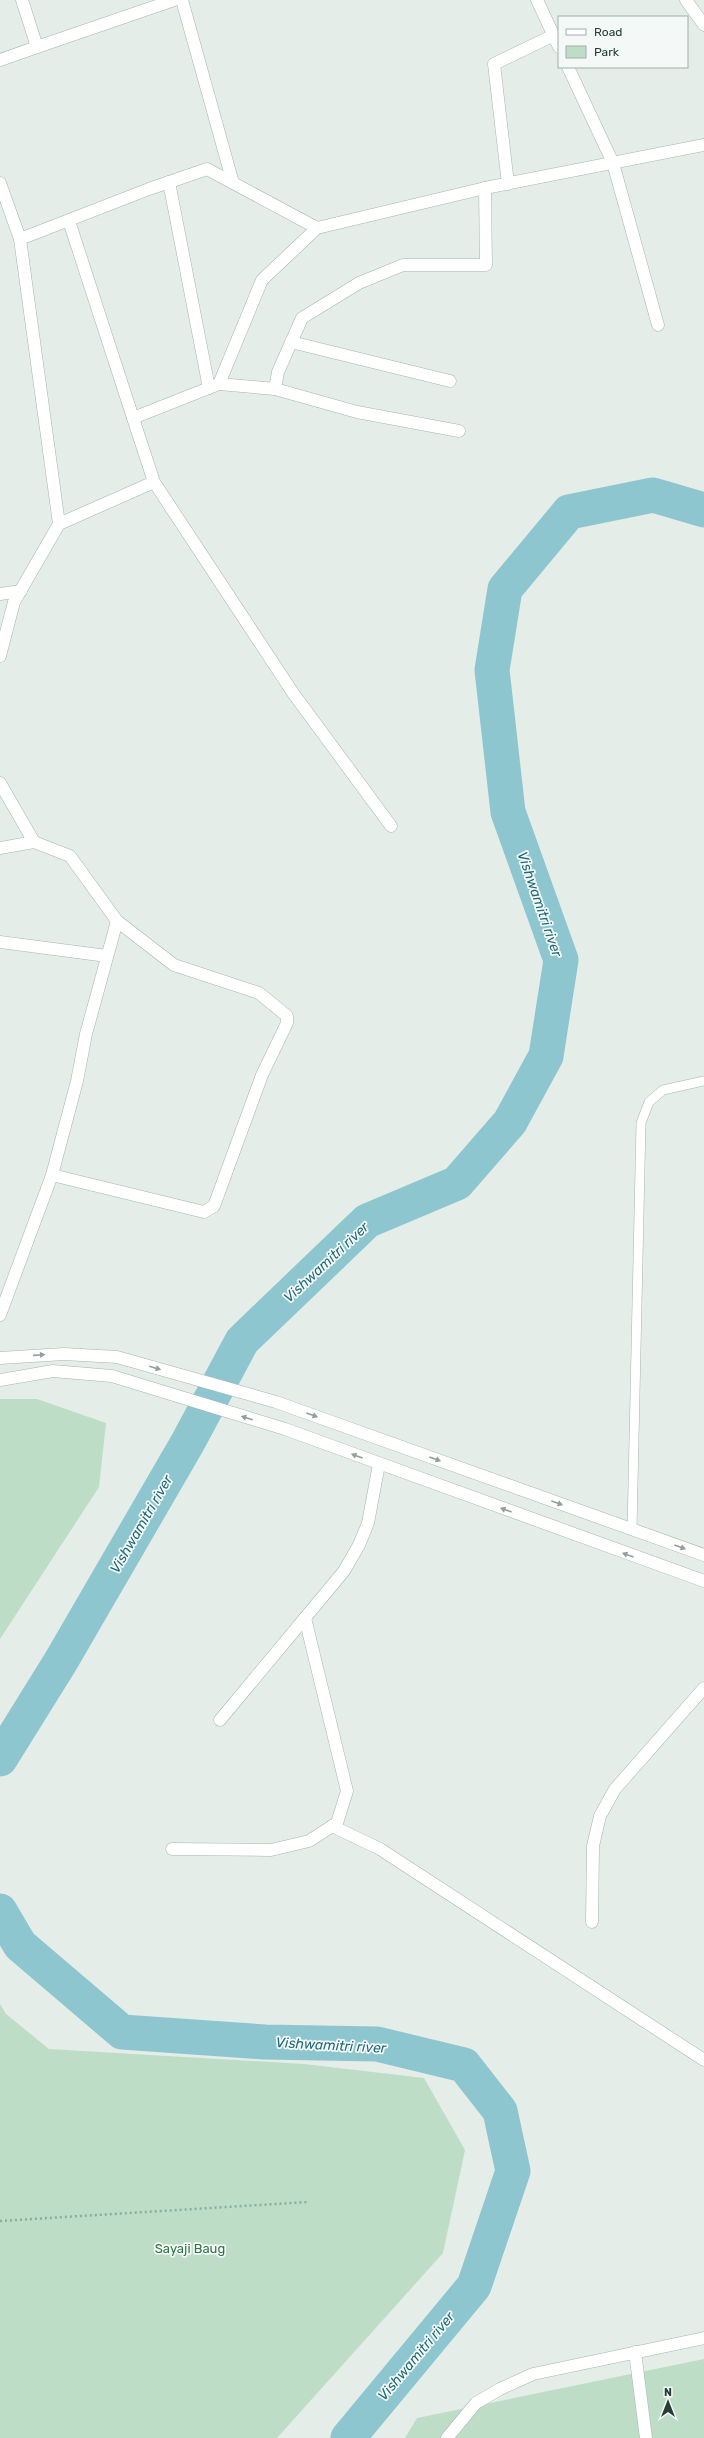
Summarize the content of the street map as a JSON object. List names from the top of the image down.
{
  "water": ["Vishwamitri river"],
  "parks": ["Sayaji Baug"],
  "legend": ["Road", "Park"],
  "north": "top"
}
